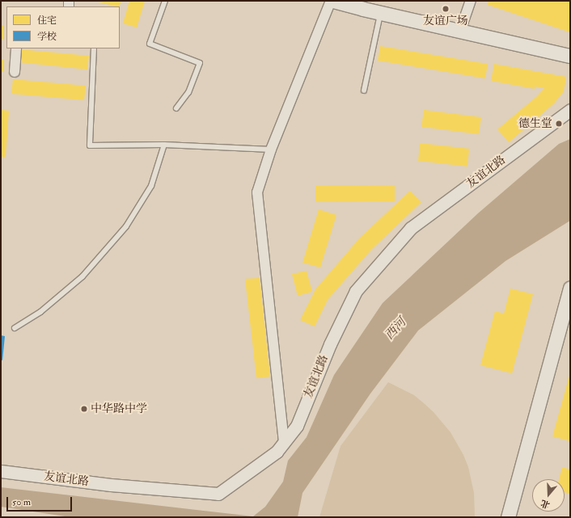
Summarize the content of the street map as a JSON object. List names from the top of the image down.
{
  "streets": {
    "street": ["友谊北路"]
  },
  "water": ["西河"],
  "places": ["友谊广场", "德生堂", "中华路中学"],
  "legend": ["住宅", "学校"],
  "scale_bar": "50 m",
  "north": "bottom"
}
